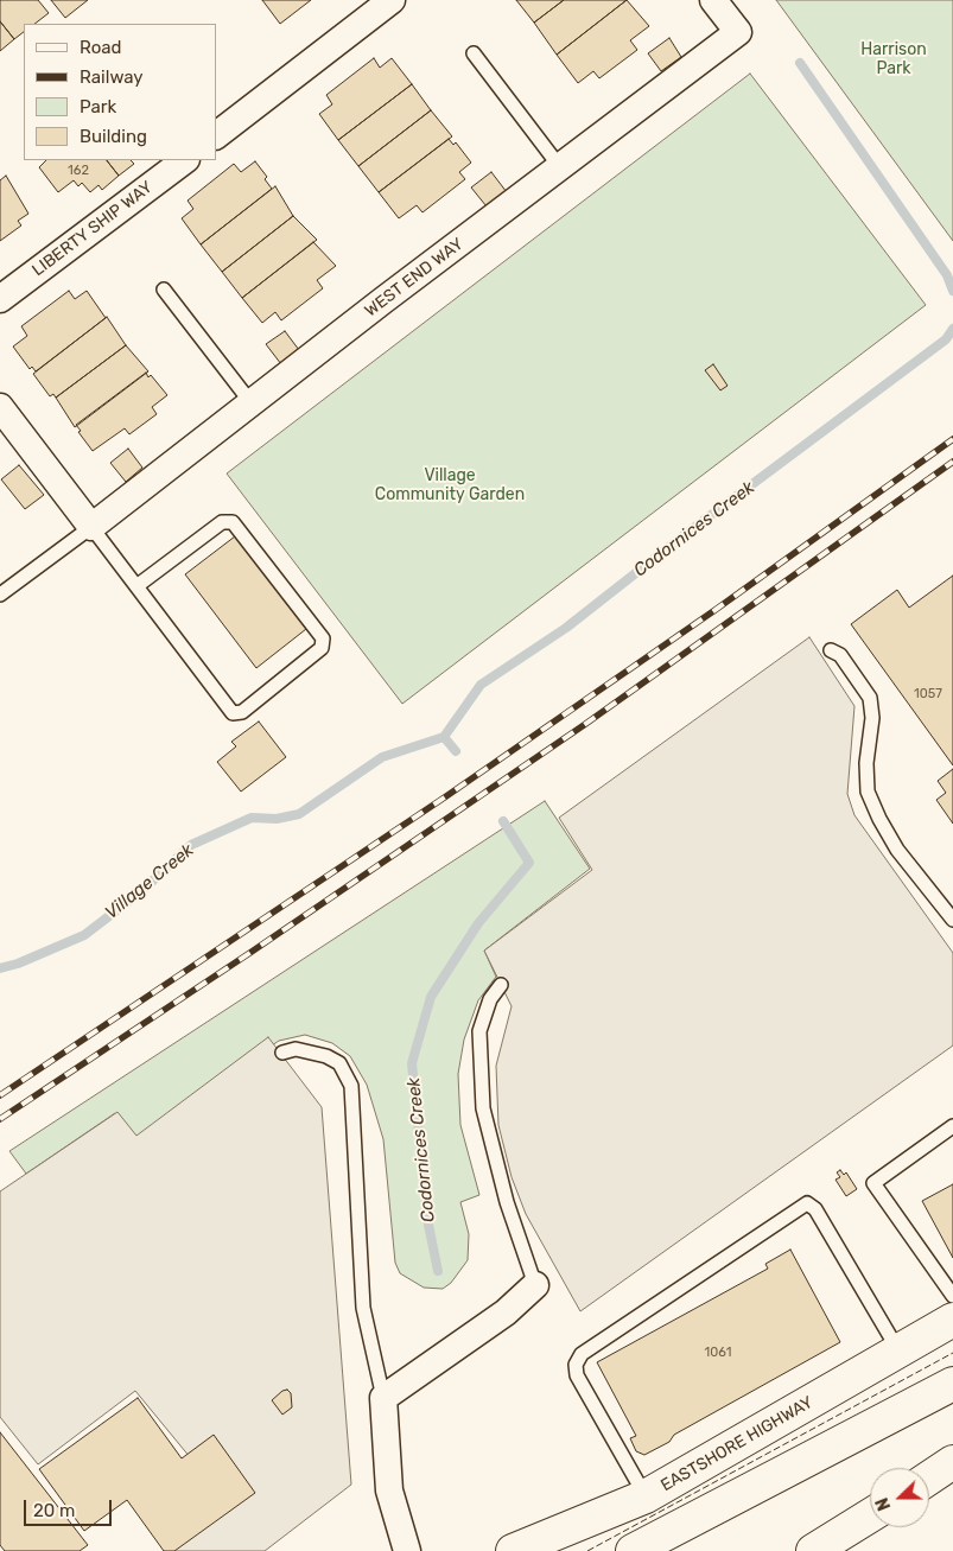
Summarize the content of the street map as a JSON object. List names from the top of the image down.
{
  "streets": {
    "main road": ["EASTSHORE HIGHWAY"],
    "street": ["LIBERTY SHIP WAY", "WEST END WAY"]
  },
  "water": ["Codornices Creek", "Village Creek"],
  "parks": ["Harrison Park", "Village Community Garden"],
  "house_numbers": ["162", "1057", "1061"],
  "legend": [
    "Road",
    "Railway",
    "Park",
    "Building"
  ],
  "scale_bar": "20 m",
  "north": "left"
}
